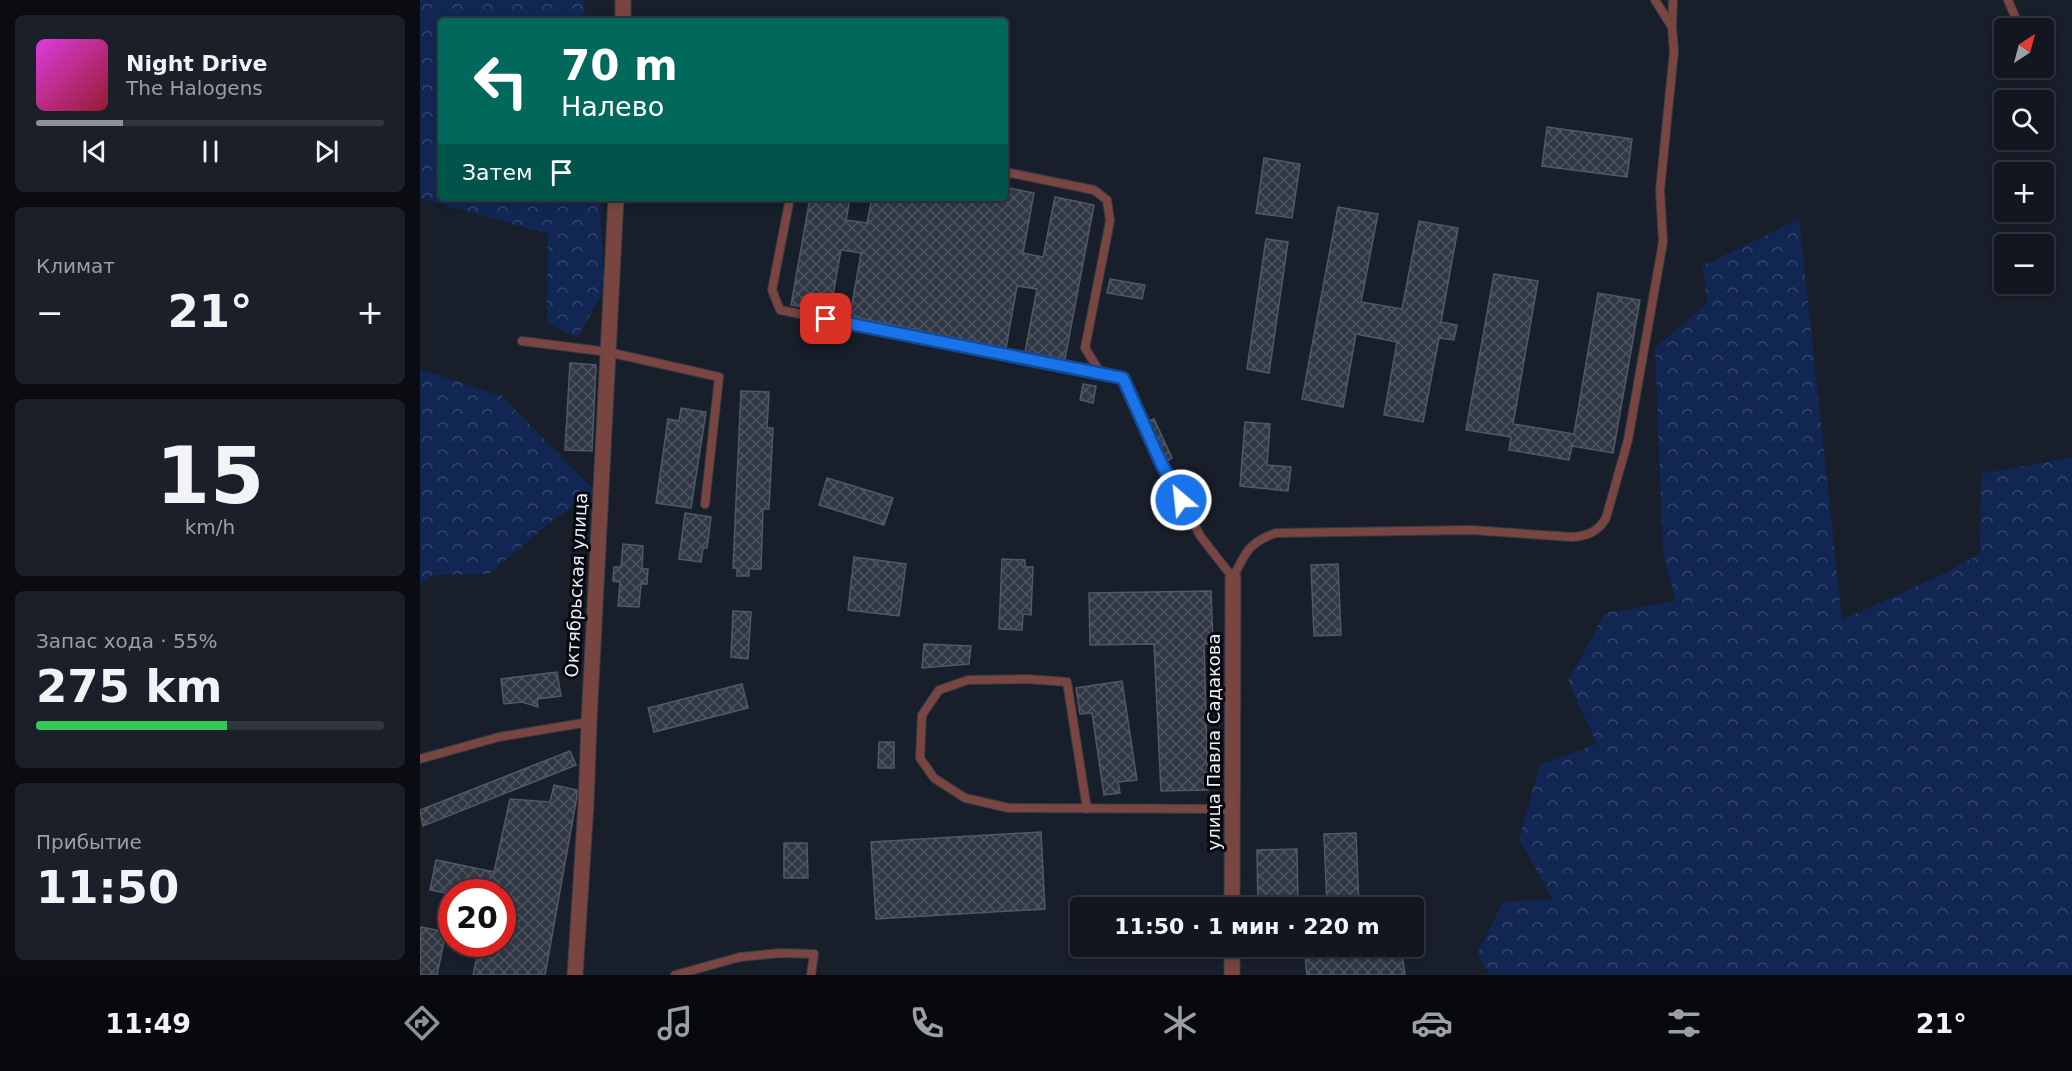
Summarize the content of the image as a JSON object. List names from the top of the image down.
{
  "streets": {
    "street": ["Октябрьская улица", "улица Павла Садакова"]
  },
  "north": "top right",
  "page": {
    "map_buttons": ["+", "−"],
    "turn": ["70 m", "Налево"],
    "song": ["Night Drive", "The Halogens"],
    "then": "Затем",
    "tile": [
      "Климат",
      ["15", "km/h"],
      ["Запас хода · 55%", "275 km"],
      ["Прибытие", "11:50"]
    ],
    "heat": ["−", "21°", "+"],
    "limit": "20",
    "trip": "11:50 · 1 мин · 220 m",
    "tabs": ["11:49", "21°"]
  }
}
